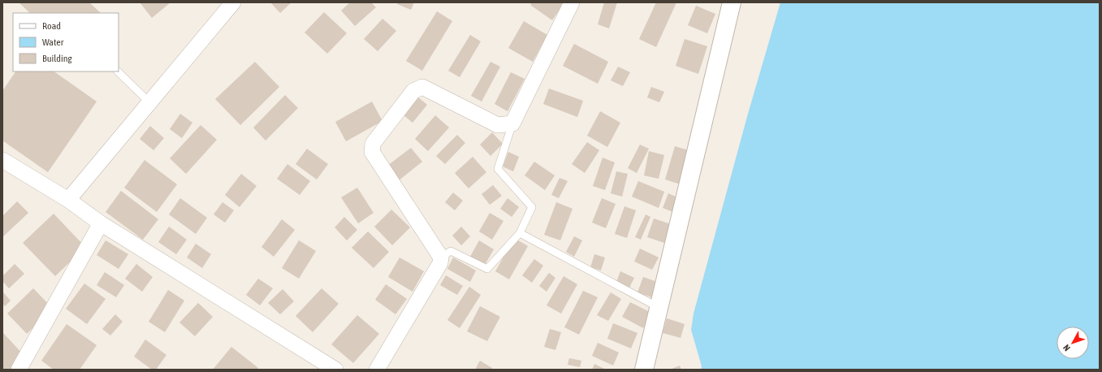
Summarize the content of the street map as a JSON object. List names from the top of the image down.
{
  "legend": ["Road", "Water", "Building"],
  "north": "bottom left"
}
